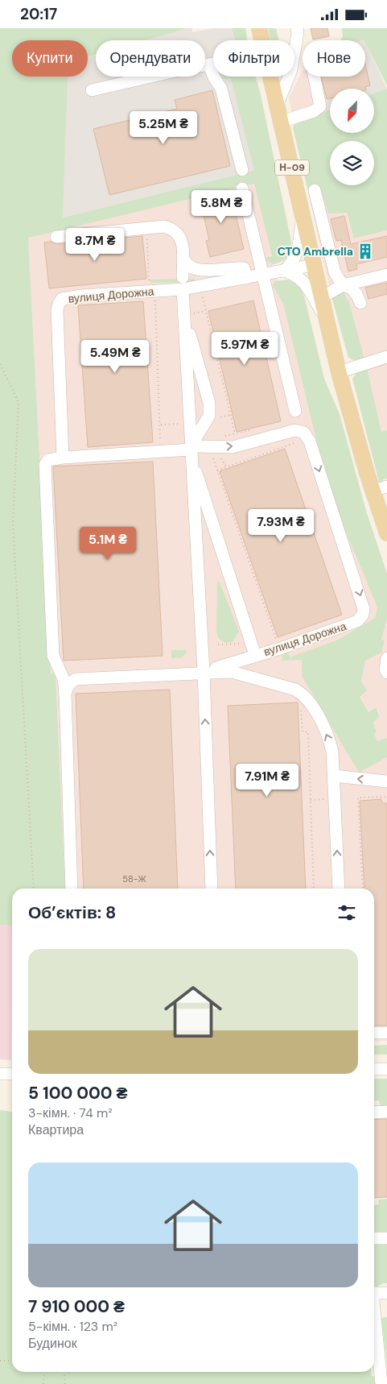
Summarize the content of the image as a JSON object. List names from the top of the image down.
{
  "streets": {
    "main road": ["Н-09"],
    "street": ["вулиця Дорожна"]
  },
  "crossings": [
    ["Н-09", "вулиця Дорожна"]
  ],
  "places": {
    "building": ["СТО Ambrella"]
  },
  "house_numbers": ["58-Ж"],
  "north": "bottom left",
  "page": {
    "status": "20:17",
    "chip": [
      "Купити",
      "Орендувати",
      "Фільтри",
      "Нове"
    ],
    "price": [
      "5.25M ₴",
      "5.8M ₴",
      "8.7M ₴",
      "5.97M ₴",
      "5.49M ₴",
      "7.93M ₴",
      "5.1M ₴",
      "7.91M ₴"
    ],
    "heading": "Об’єктів: 8",
    "list": [
      {
        "name": "5 100 000 ₴",
        "note": "3-кімн. · 74 m² · Квартира"
      },
      {
        "name": "7 910 000 ₴",
        "note": "5-кімн. · 123 m² · Будинок"
      }
    ]
  }
}
